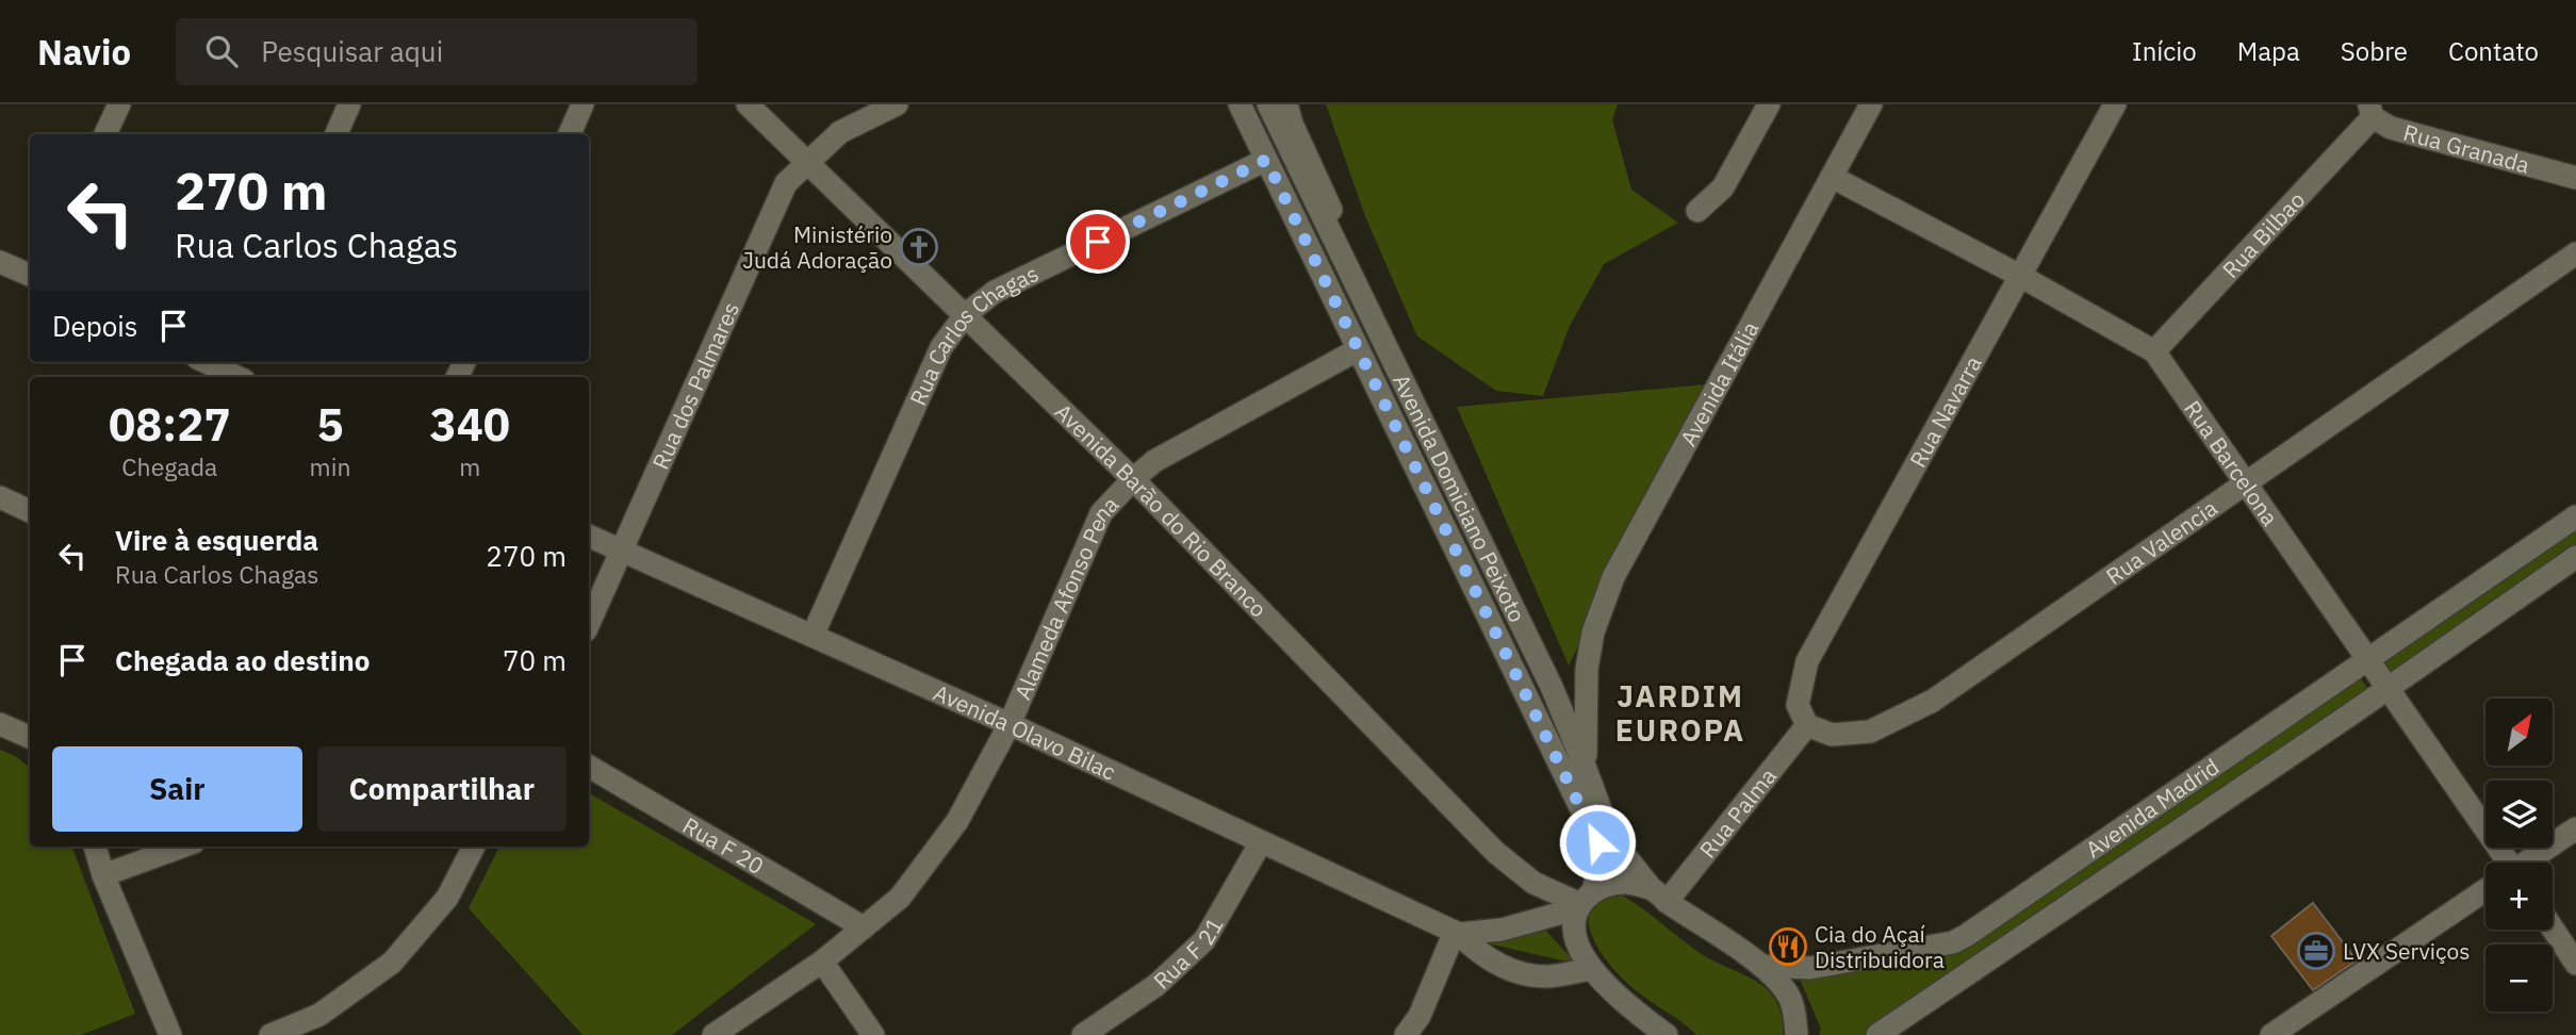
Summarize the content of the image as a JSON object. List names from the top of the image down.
{
  "streets": {
    "street": [
      "Rua Granada",
      "Rua Bilbao",
      "Rua Carlos Chagas",
      "Avenida Itália",
      "Rua dos Palmares",
      "Rua Navarra",
      "Rua Barcelona",
      "Avenida Domiciano Peixoto",
      "Avenida Barão do Rio Branco",
      "Rua Valencia",
      "Alameda Afonso Pena",
      "Avenida Olavo Bilac",
      "Avenida Madrid",
      "Rua Palma",
      "Rua F 20",
      "Rua F 21"
    ]
  },
  "crossings": [
    ["Rua Granada", "Rua Bilbao"],
    ["Rua Bilbao", "Rua Barcelona"],
    ["Rua Carlos Chagas", "Avenida Domiciano Peixoto"],
    ["Rua Carlos Chagas", "Avenida Barão do Rio Branco"],
    ["Rua Carlos Chagas", "Avenida Olavo Bilac"],
    ["Avenida Itália", "Rua Barcelona"],
    ["Avenida Itália", "Avenida Domiciano Peixoto"],
    ["Rua dos Palmares", "Avenida Barão do Rio Branco"],
    ["Rua dos Palmares", "Avenida Olavo Bilac"],
    ["Rua Navarra", "Rua Barcelona"],
    ["Rua Navarra", "Rua Valencia"],
    ["Rua Navarra", "Rua Palma"],
    ["Rua Barcelona", "Rua Valencia"],
    ["Rua Barcelona", "Avenida Madrid"],
    ["Avenida Domiciano Peixoto", "Avenida Barão do Rio Branco"],
    ["Avenida Domiciano Peixoto", "Alameda Afonso Pena"],
    ["Avenida Domiciano Peixoto", "Avenida Olavo Bilac"],
    ["Avenida Domiciano Peixoto", "Rua Palma"],
    ["Avenida Barão do Rio Branco", "Alameda Afonso Pena"],
    ["Rua Valencia", "Rua Palma"],
    ["Alameda Afonso Pena", "Avenida Olavo Bilac"],
    ["Alameda Afonso Pena", "Rua F 20"],
    ["Avenida Olavo Bilac", "Rua F 21"]
  ],
  "districts": ["JARDIM EUROPA"],
  "places": {
    "church": ["Ministério Judá Adoração"],
    "restaurant": ["Cia do Açaí Distribuidora"],
    "office": ["LVX Serviços"]
  },
  "north": "top right",
  "page": {
    "header": "Navio",
    "search": "Pesquisar aqui",
    "nav": [
      "Início",
      "Mapa",
      "Sobre",
      "Contato"
    ],
    "turn": ["270 m", "Rua Carlos Chagas"],
    "then": "Depois",
    "eta": [
      "08:27",
      "Chegada",
      "5",
      "min",
      "340",
      "m"
    ],
    "list": [
      {
        "name": "Vire à esquerda",
        "note": "Rua Carlos Chagas",
        "value": "270 m"
      },
      {
        "name": "Chegada ao destino",
        "value": "70 m"
      }
    ],
    "map_buttons": ["+", "−"],
    "buttons": ["Sair", "Compartilhar"]
  }
}
